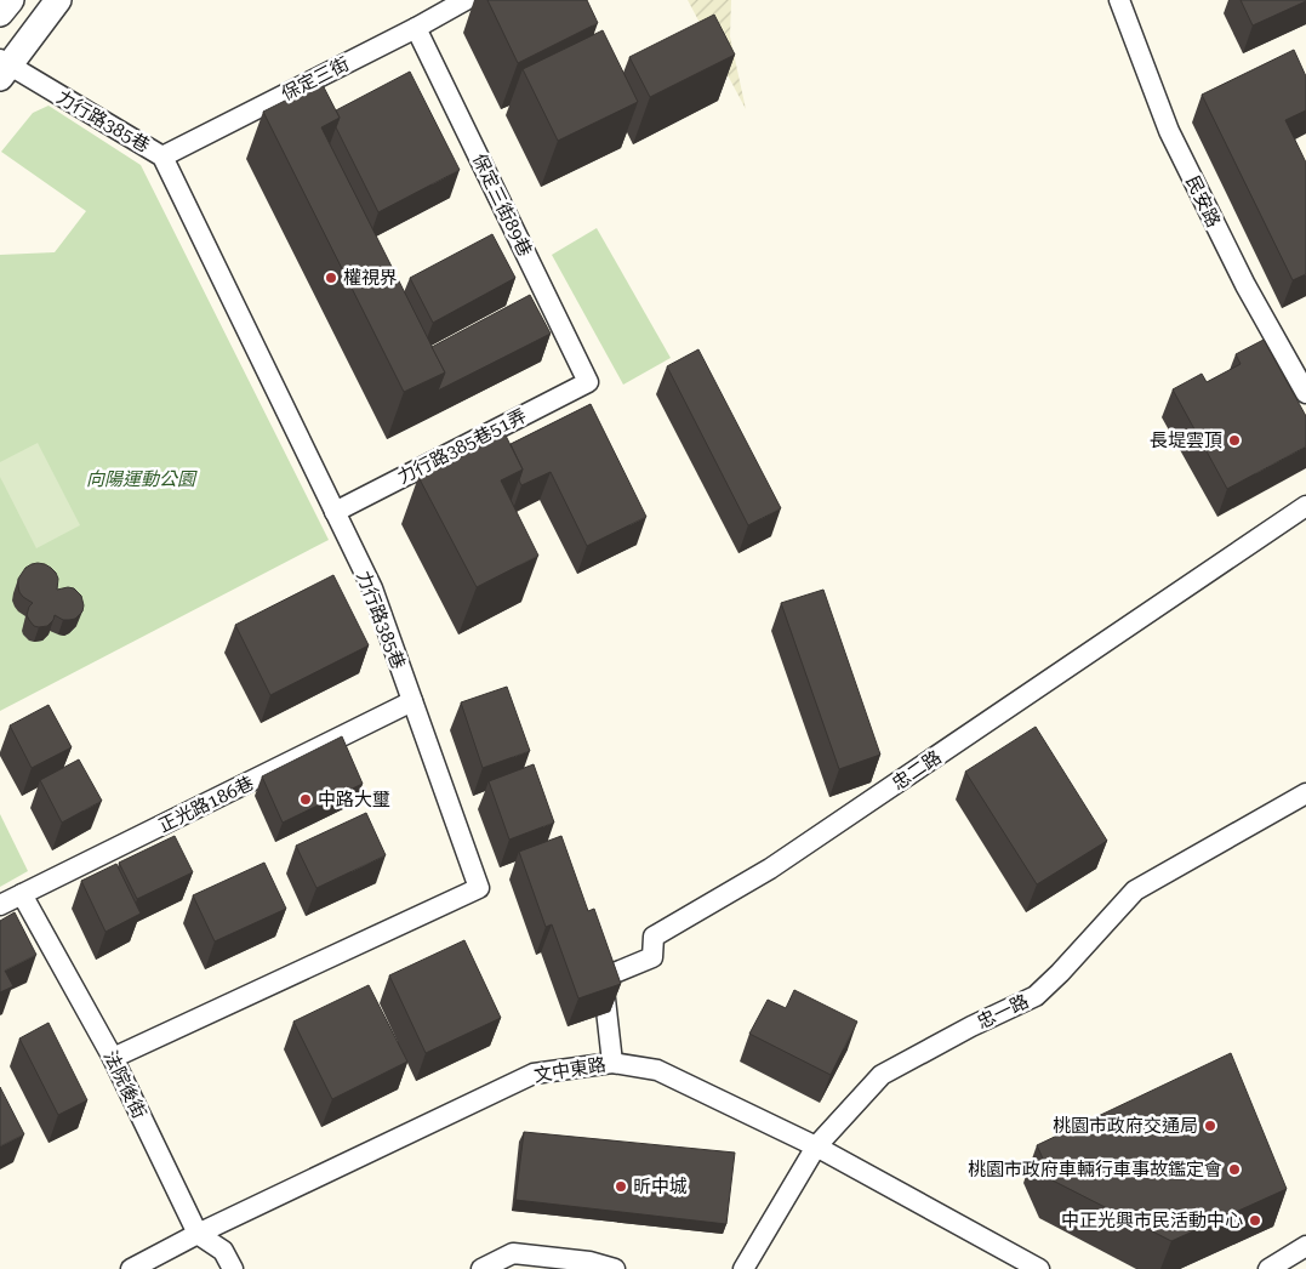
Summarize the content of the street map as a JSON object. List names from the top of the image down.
{
  "streets": {
    "street": [
      "保定三街",
      "力行路385巷",
      "民安路",
      "保定三街89巷",
      "力行路385巷51弄",
      "忠二路",
      "正光路186巷",
      "忠一路",
      "文中東路",
      "法院後街"
    ]
  },
  "crossings": [
    ["保定三街", "力行路385巷"],
    ["保定三街", "保定三街89巷"],
    ["力行路385巷", "力行路385巷51弄"],
    ["力行路385巷", "正光路186巷"],
    ["力行路385巷", "法院後街"],
    ["保定三街89巷", "力行路385巷51弄"],
    ["忠二路", "文中東路"],
    ["正光路186巷", "法院後街"],
    ["忠一路", "文中東路"],
    ["文中東路", "法院後街"]
  ],
  "parks": ["向陽運動公園"],
  "places": [
    "權視界",
    "長堤雲頂",
    "中路大璽",
    "桃園市政府交通局",
    "桃園市政府車輛行車事故鑑定會",
    "昕中城",
    "中正光興市民活動中心"
  ]
}
